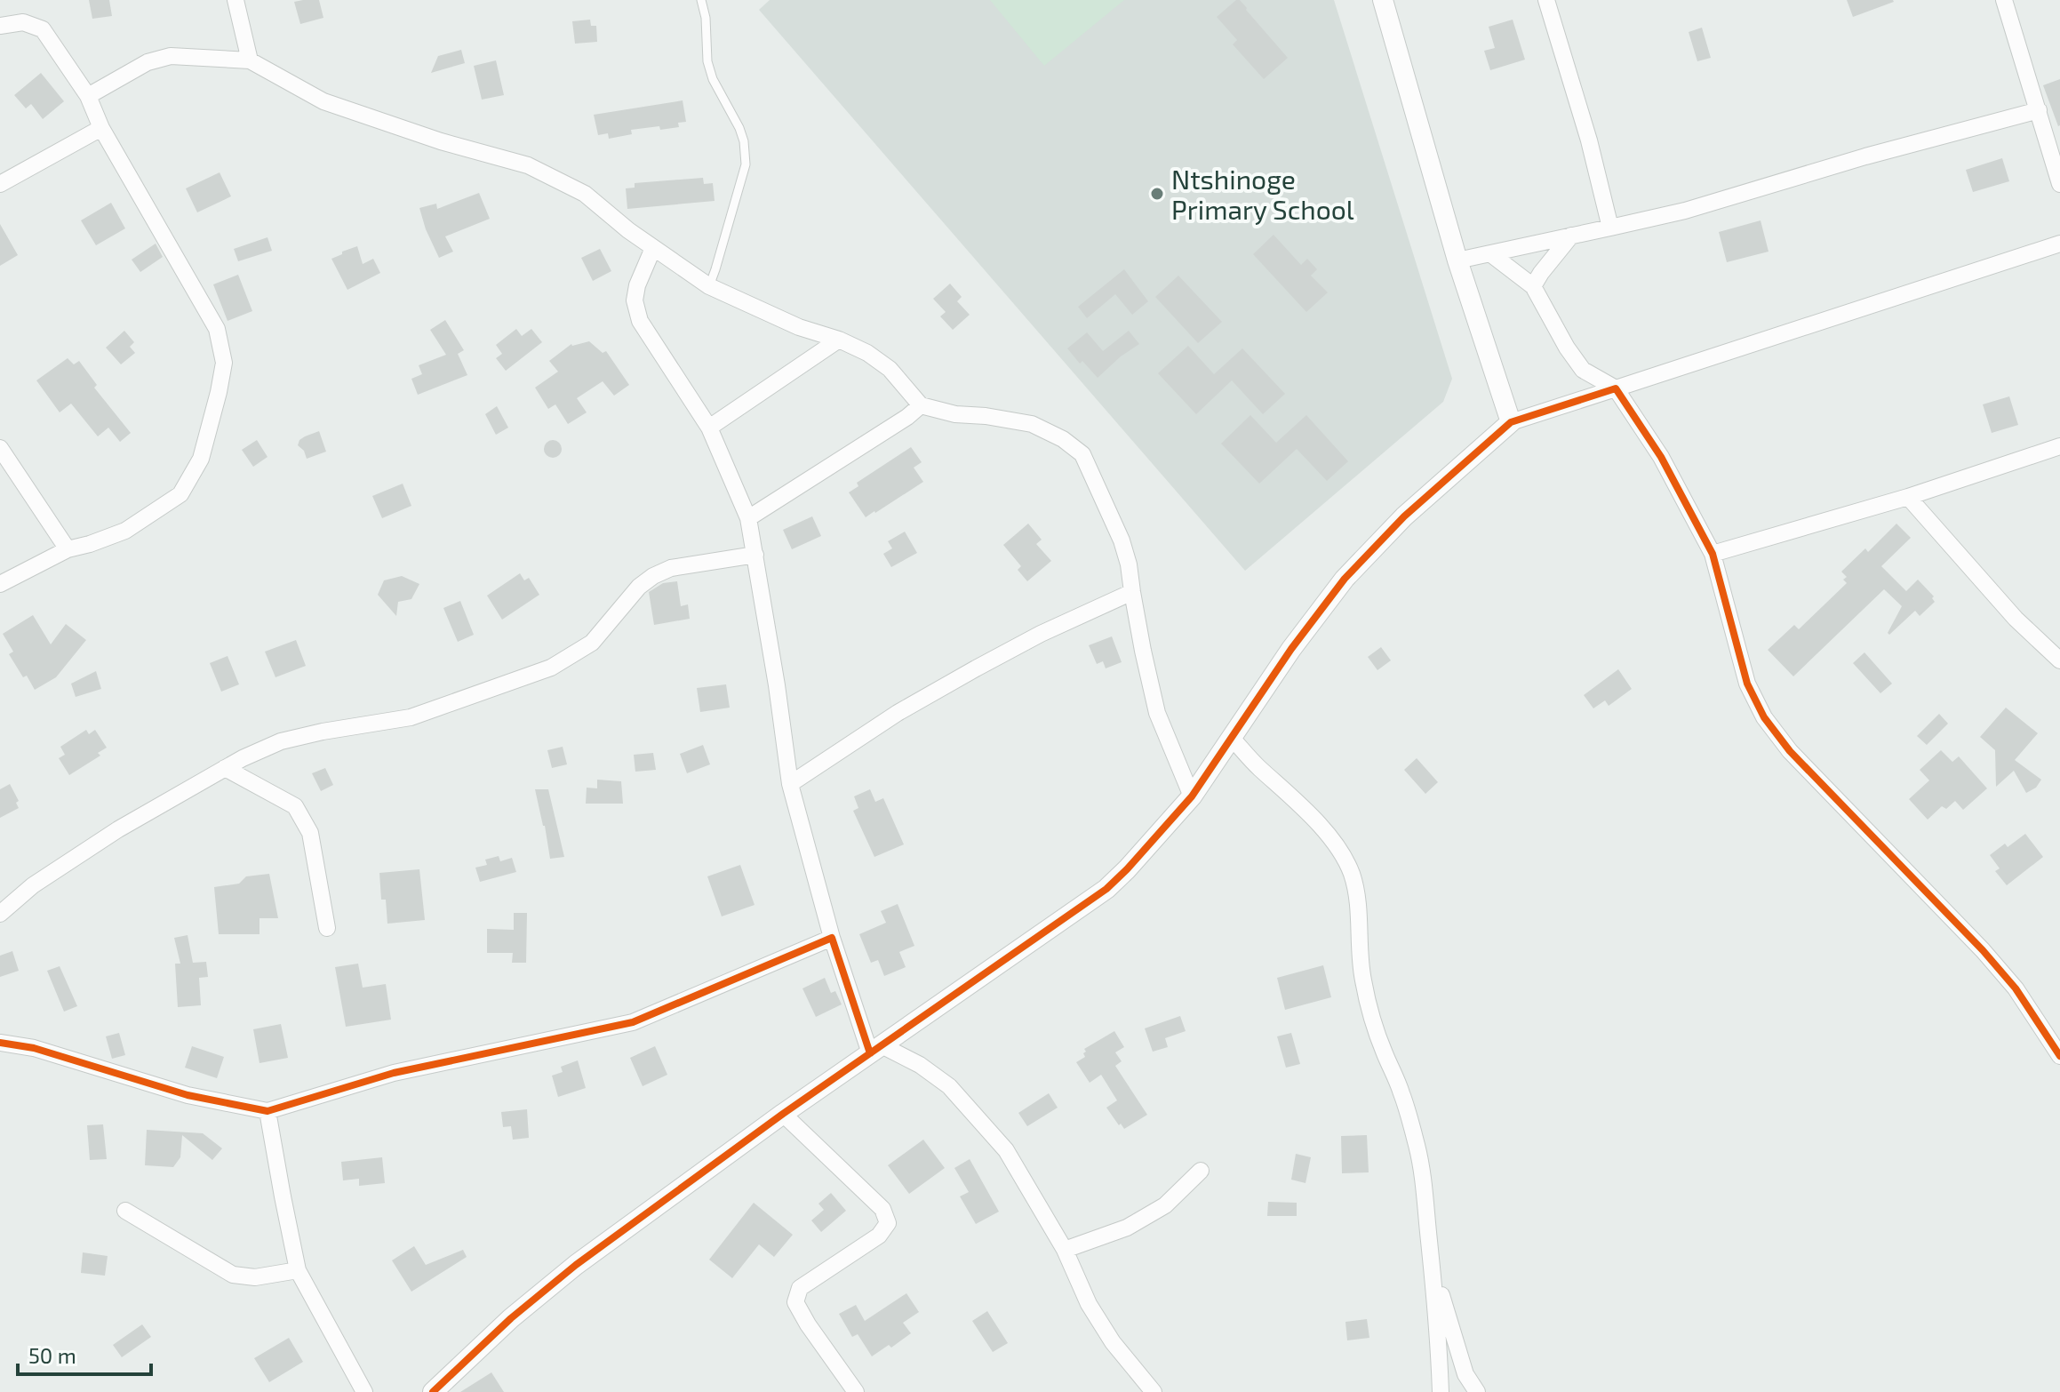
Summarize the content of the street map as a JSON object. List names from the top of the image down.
{
  "places": ["Ntshinoge Primary School"],
  "scale_bar": "50 m"
}
